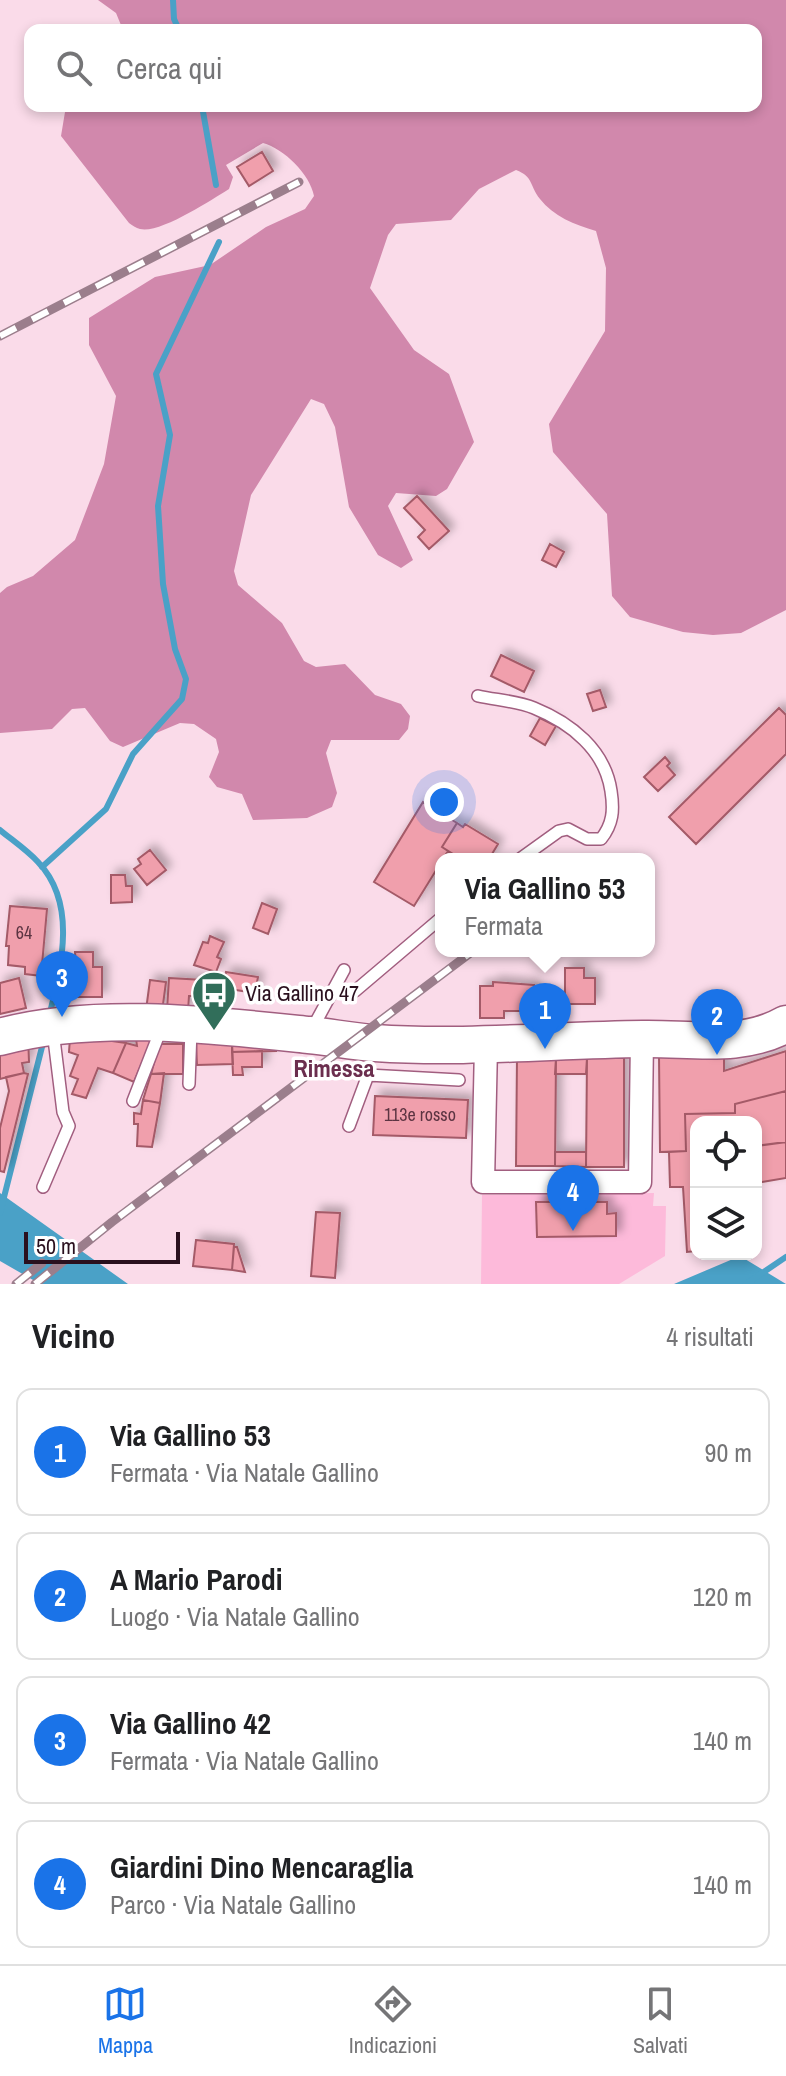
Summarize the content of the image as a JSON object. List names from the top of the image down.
{
  "districts": ["Rimessa"],
  "places": {
    "bus stop": ["Via Gallino 47"]
  },
  "house_numbers": ["64", "113e rosso"],
  "scale_bar": "50 m",
  "page": {
    "search": "Cerca qui",
    "popup": ["Via Gallino 53", "Fermata"],
    "pins": [
      "3",
      "1",
      "2",
      "4"
    ],
    "scale": "50 m",
    "heading": ["Vicino", "4 risultati"],
    "list": [
      {
        "mark": "1",
        "name": "Via Gallino 53",
        "note": "Fermata · Via Natale Gallino",
        "value": "90 m"
      },
      {
        "mark": "2",
        "name": "A Mario Parodi",
        "note": "Luogo · Via Natale Gallino",
        "value": "120 m"
      },
      {
        "mark": "3",
        "name": "Via Gallino 42",
        "note": "Fermata · Via Natale Gallino",
        "value": "140 m"
      },
      {
        "mark": "4",
        "name": "Giardini Dino Mencaraglia",
        "note": "Parco · Via Natale Gallino",
        "value": "140 m"
      }
    ],
    "nav": ["Mappa", "Indicazioni", "Salvati"]
  }
}
